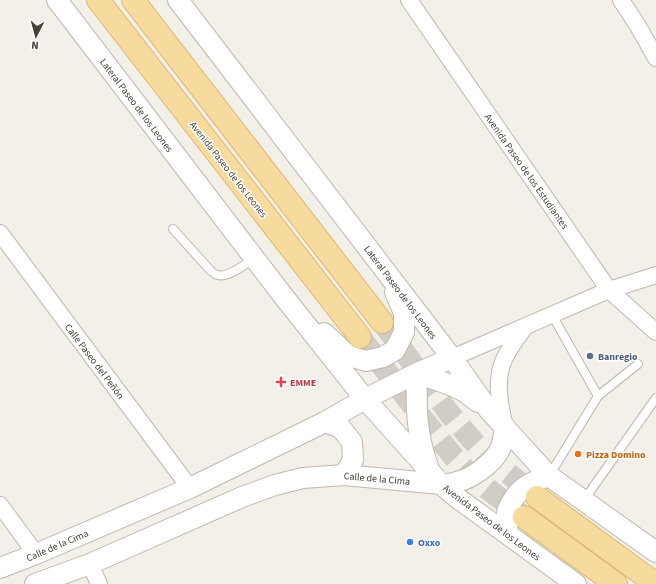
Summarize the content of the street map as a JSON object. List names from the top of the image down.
{
  "streets": {
    "main road": ["Avenida Paseo de los Leones"],
    "street": [
      "Lateral Paseo de los Leones",
      "Avenida Paseo de los Estudiantes",
      "Calle Paseo del Peñón",
      "Calle de la Cima"
    ]
  },
  "crossings": [
    ["Lateral Paseo de los Leones", "Avenida Paseo de los Leones"],
    ["Lateral Paseo de los Leones", "Calle de la Cima"],
    ["Avenida Paseo de los Leones", "Calle de la Cima"],
    ["Avenida Paseo de los Estudiantes", "Calle de la Cima"],
    ["Calle Paseo del Peñón", "Calle de la Cima"]
  ],
  "places": {
    "other": ["Banregio", "Pizza Domino", "Oxxo"],
    "health": ["EMME"]
  },
  "north": "bottom"
}
